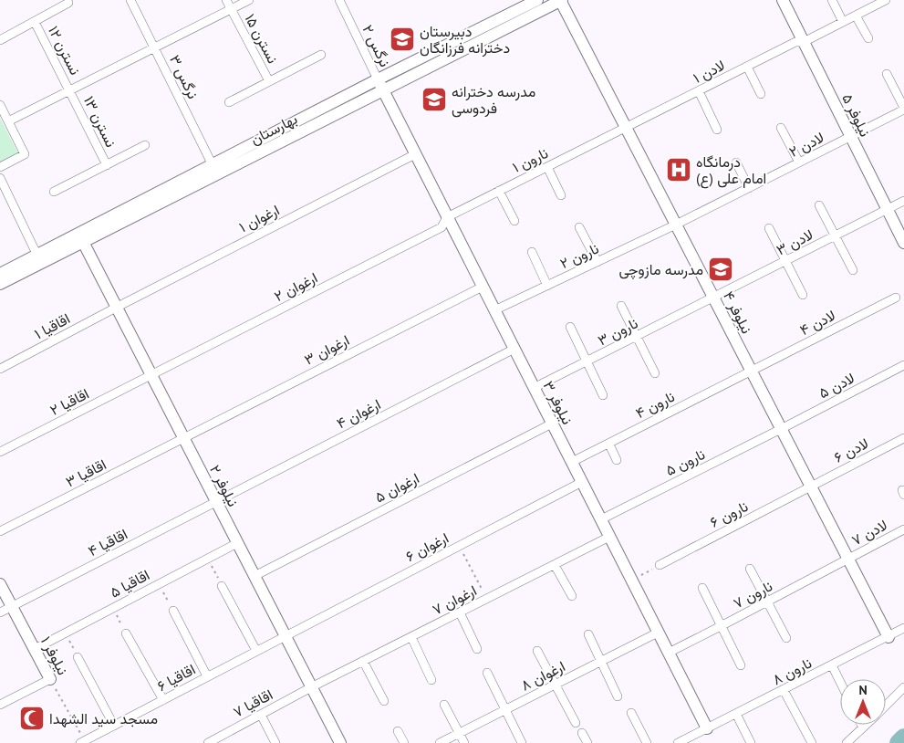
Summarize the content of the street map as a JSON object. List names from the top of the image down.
{
  "streets": {
    "street": [
      "نسترن ۱۵",
      "نرگس ۲",
      "نسترن ۱۲",
      "لادن ۱",
      "نرگس ۳",
      "نیلوفر ۵",
      "نسترن ۱۳",
      "بهارستان",
      "لادن ۲",
      "نارون ۱",
      "ارغوان ۱",
      "لادن ۳",
      "نارون ۲",
      "ارغوان ۲",
      "نیلوفر ۴",
      "لادن ۴",
      "اقاقیا ۱",
      "نارون ۳",
      "ارغوان ۳",
      "لادن ۵",
      "اقاقیا ۲",
      "نیلوفر ۳",
      "نارون ۴",
      "ارغوان ۴",
      "لادن ۶",
      "نارون ۵",
      "اقاقیا ۳",
      "نیلوفر ۲",
      "ارغوان ۵",
      "نارون ۶",
      "لادن ۷",
      "اقاقیا ۴",
      "ارغوان ۶",
      "اقاقیا ۵",
      "نارون ۷",
      "ارغوان ۷",
      "نیلوفر ۱",
      "نارون ۸",
      "ارغوان ۸",
      "اقاقیا ۶",
      "اقاقیا ۷"
    ]
  },
  "crossings": [
    ["نرگس ۲", "بهارستان"],
    ["نرگس ۲", "نیلوفر ۳"],
    ["نسترن ۱۲", "نسترن ۱۳"],
    ["لادن ۱", "نیلوفر ۵"],
    ["لادن ۱", "نارون ۱"],
    ["لادن ۱", "نیلوفر ۴"],
    ["نرگس ۳", "بهارستان"],
    ["نیلوفر ۵", "لادن ۲"],
    ["نیلوفر ۵", "لادن ۳"],
    ["بهارستان", "نیلوفر ۴"],
    ["بهارستان", "نیلوفر ۳"],
    ["بهارستان", "نیلوفر ۲"],
    ["لادن ۲", "نارون ۲"],
    ["لادن ۲", "نیلوفر ۴"],
    ["نارون ۱", "ارغوان ۲"],
    ["نارون ۱", "نیلوفر ۴"],
    ["نارون ۱", "نیلوفر ۳"],
    ["ارغوان ۱", "اقاقیا ۱"],
    ["ارغوان ۱", "نیلوفر ۳"],
    ["ارغوان ۱", "نیلوفر ۲"],
    ["لادن ۳", "نیلوفر ۴"],
    ["لادن ۳", "نارون ۳"],
    ["نارون ۲", "نیلوفر ۴"],
    ["نارون ۲", "نیلوفر ۳"],
    ["ارغوان ۲", "اقاقیا ۲"],
    ["ارغوان ۲", "نیلوفر ۳"],
    ["ارغوان ۲", "نیلوفر ۲"],
    ["نیلوفر ۴", "لادن ۴"],
    ["نیلوفر ۴", "نارون ۳"],
    ["نیلوفر ۴", "لادن ۵"],
    ["نیلوفر ۴", "نارون ۴"],
    ["نیلوفر ۴", "لادن ۶"],
    ["نیلوفر ۴", "نارون ۵"],
    ["نیلوفر ۴", "نارون ۶"],
    ["نیلوفر ۴", "لادن ۷"],
    ["نیلوفر ۴", "نارون ۷"],
    ["نیلوفر ۴", "نارون ۸"],
    ["لادن ۴", "نارون ۴"],
    ["اقاقیا ۱", "نیلوفر ۲"],
    ["نارون ۳", "نیلوفر ۳"],
    ["ارغوان ۳", "نیلوفر ۳"],
    ["ارغوان ۳", "اقاقیا ۳"],
    ["ارغوان ۳", "نیلوفر ۲"],
    ["لادن ۵", "نارون ۵"],
    ["اقاقیا ۲", "نیلوفر ۲"],
    ["نیلوفر ۳", "نارون ۴"],
    ["نیلوفر ۳", "ارغوان ۴"],
    ["نیلوفر ۳", "نارون ۵"],
    ["نیلوفر ۳", "ارغوان ۵"],
    ["نیلوفر ۳", "ارغوان ۶"],
    ["نیلوفر ۳", "نارون ۷"],
    ["نیلوفر ۳", "ارغوان ۷"],
    ["نیلوفر ۳", "نارون ۸"],
    ["نیلوفر ۳", "ارغوان ۸"],
    ["ارغوان ۴", "نیلوفر ۲"],
    ["ارغوان ۴", "اقاقیا ۴"],
    ["لادن ۶", "نارون ۶"],
    ["اقاقیا ۳", "نیلوفر ۲"],
    ["نیلوفر ۲", "ارغوان ۵"],
    ["نیلوفر ۲", "اقاقیا ۴"],
    ["نیلوفر ۲", "ارغوان ۶"],
    ["نیلوفر ۲", "اقاقیا ۵"],
    ["نیلوفر ۲", "ارغوان ۷"],
    ["نیلوفر ۲", "اقاقیا ۶"],
    ["نیلوفر ۲", "اقاقیا ۷"],
    ["لادن ۷", "نارون ۷"],
    ["اقاقیا ۴", "نیلوفر ۱"],
    ["ارغوان ۶", "اقاقیا ۶"],
    ["اقاقیا ۵", "نیلوفر ۱"],
    ["ارغوان ۷", "اقاقیا ۷"],
    ["نیلوفر ۱", "اقاقیا ۶"]
  ],
  "places": {
    "school or university": ["دبیرستان دخترانه فرزانگان", "مدرسه دخترانه فردوسی", "مدرسه مازوچی"],
    "hospital": ["درمانگاه امام علی (ع)"],
    "mosque": ["مسجد سید الشهدا"]
  },
  "north": "top"
}
